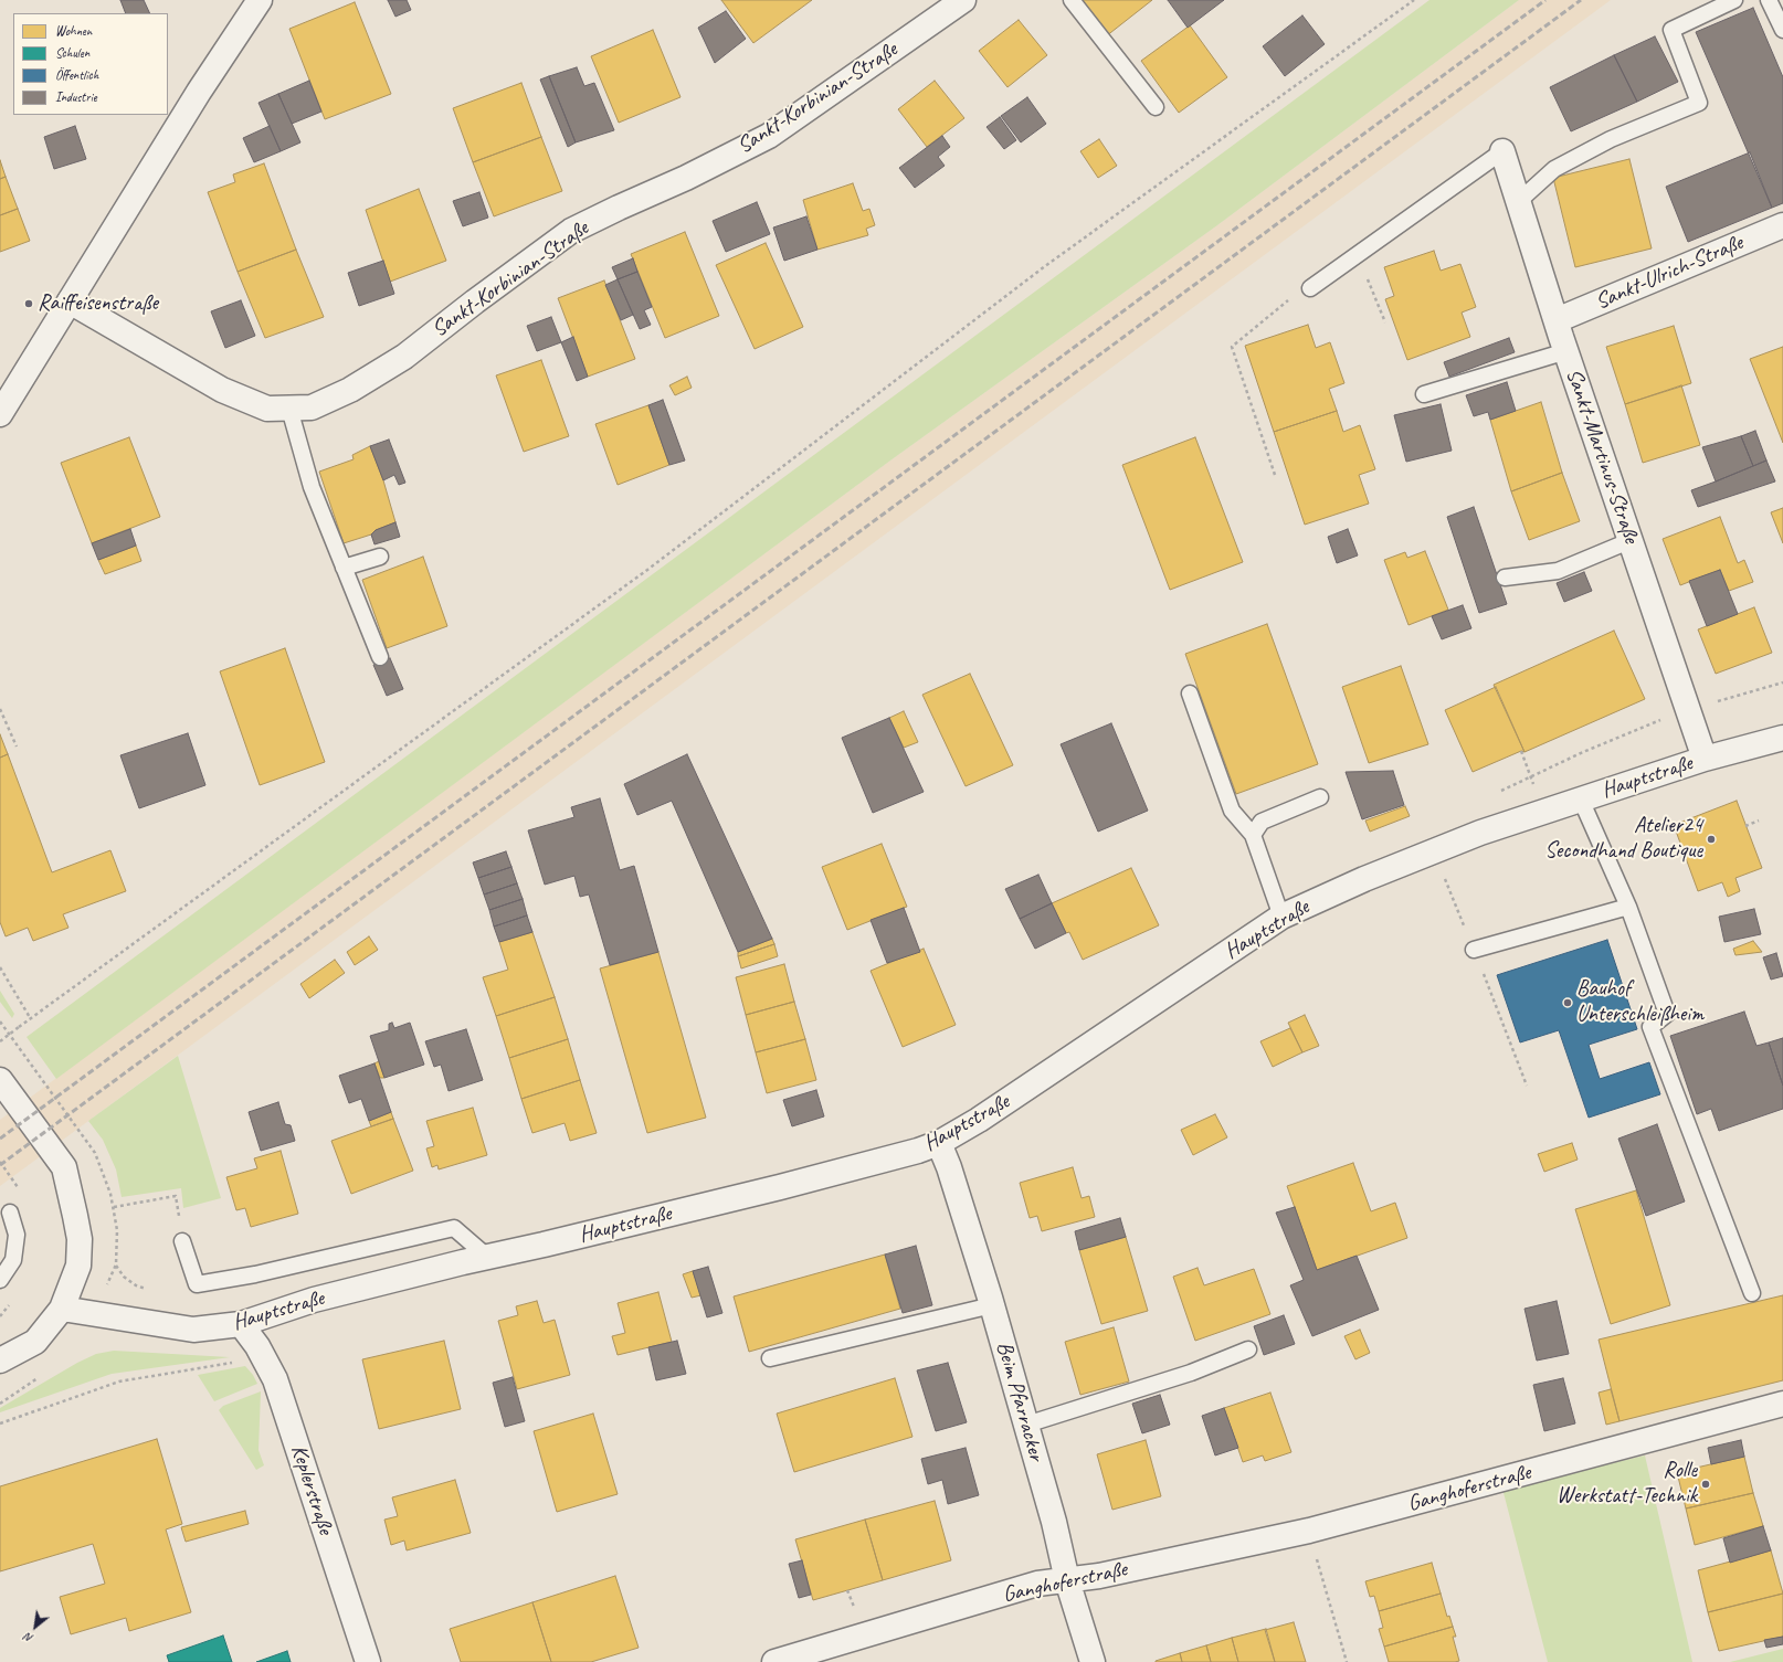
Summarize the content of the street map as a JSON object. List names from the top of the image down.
{
  "streets": {
    "street": [
      "Sankt-Korbinian-Straße",
      "Sankt-Ulrich-Straße",
      "Sankt-Martinus-Straße",
      "Hauptstraße",
      "Beim Pfarracker",
      "Ganghoferstraße",
      "Keplerstraße"
    ]
  },
  "crossings": [
    ["Sankt-Ulrich-Straße", "Sankt-Martinus-Straße"],
    ["Sankt-Martinus-Straße", "Hauptstraße"],
    ["Hauptstraße", "Beim Pfarracker"],
    ["Hauptstraße", "Keplerstraße"],
    ["Beim Pfarracker", "Ganghoferstraße"]
  ],
  "places": [
    "Raiffeisenstraße",
    "Atelier24 Secondhand Boutique",
    "Bauhof Unterschleißheim",
    "Rolle Werkstatt-Technik"
  ],
  "legend": [
    "Wohnen",
    "Schulen",
    "Öffentlich",
    "Industrie"
  ],
  "north": "bottom left"
}
